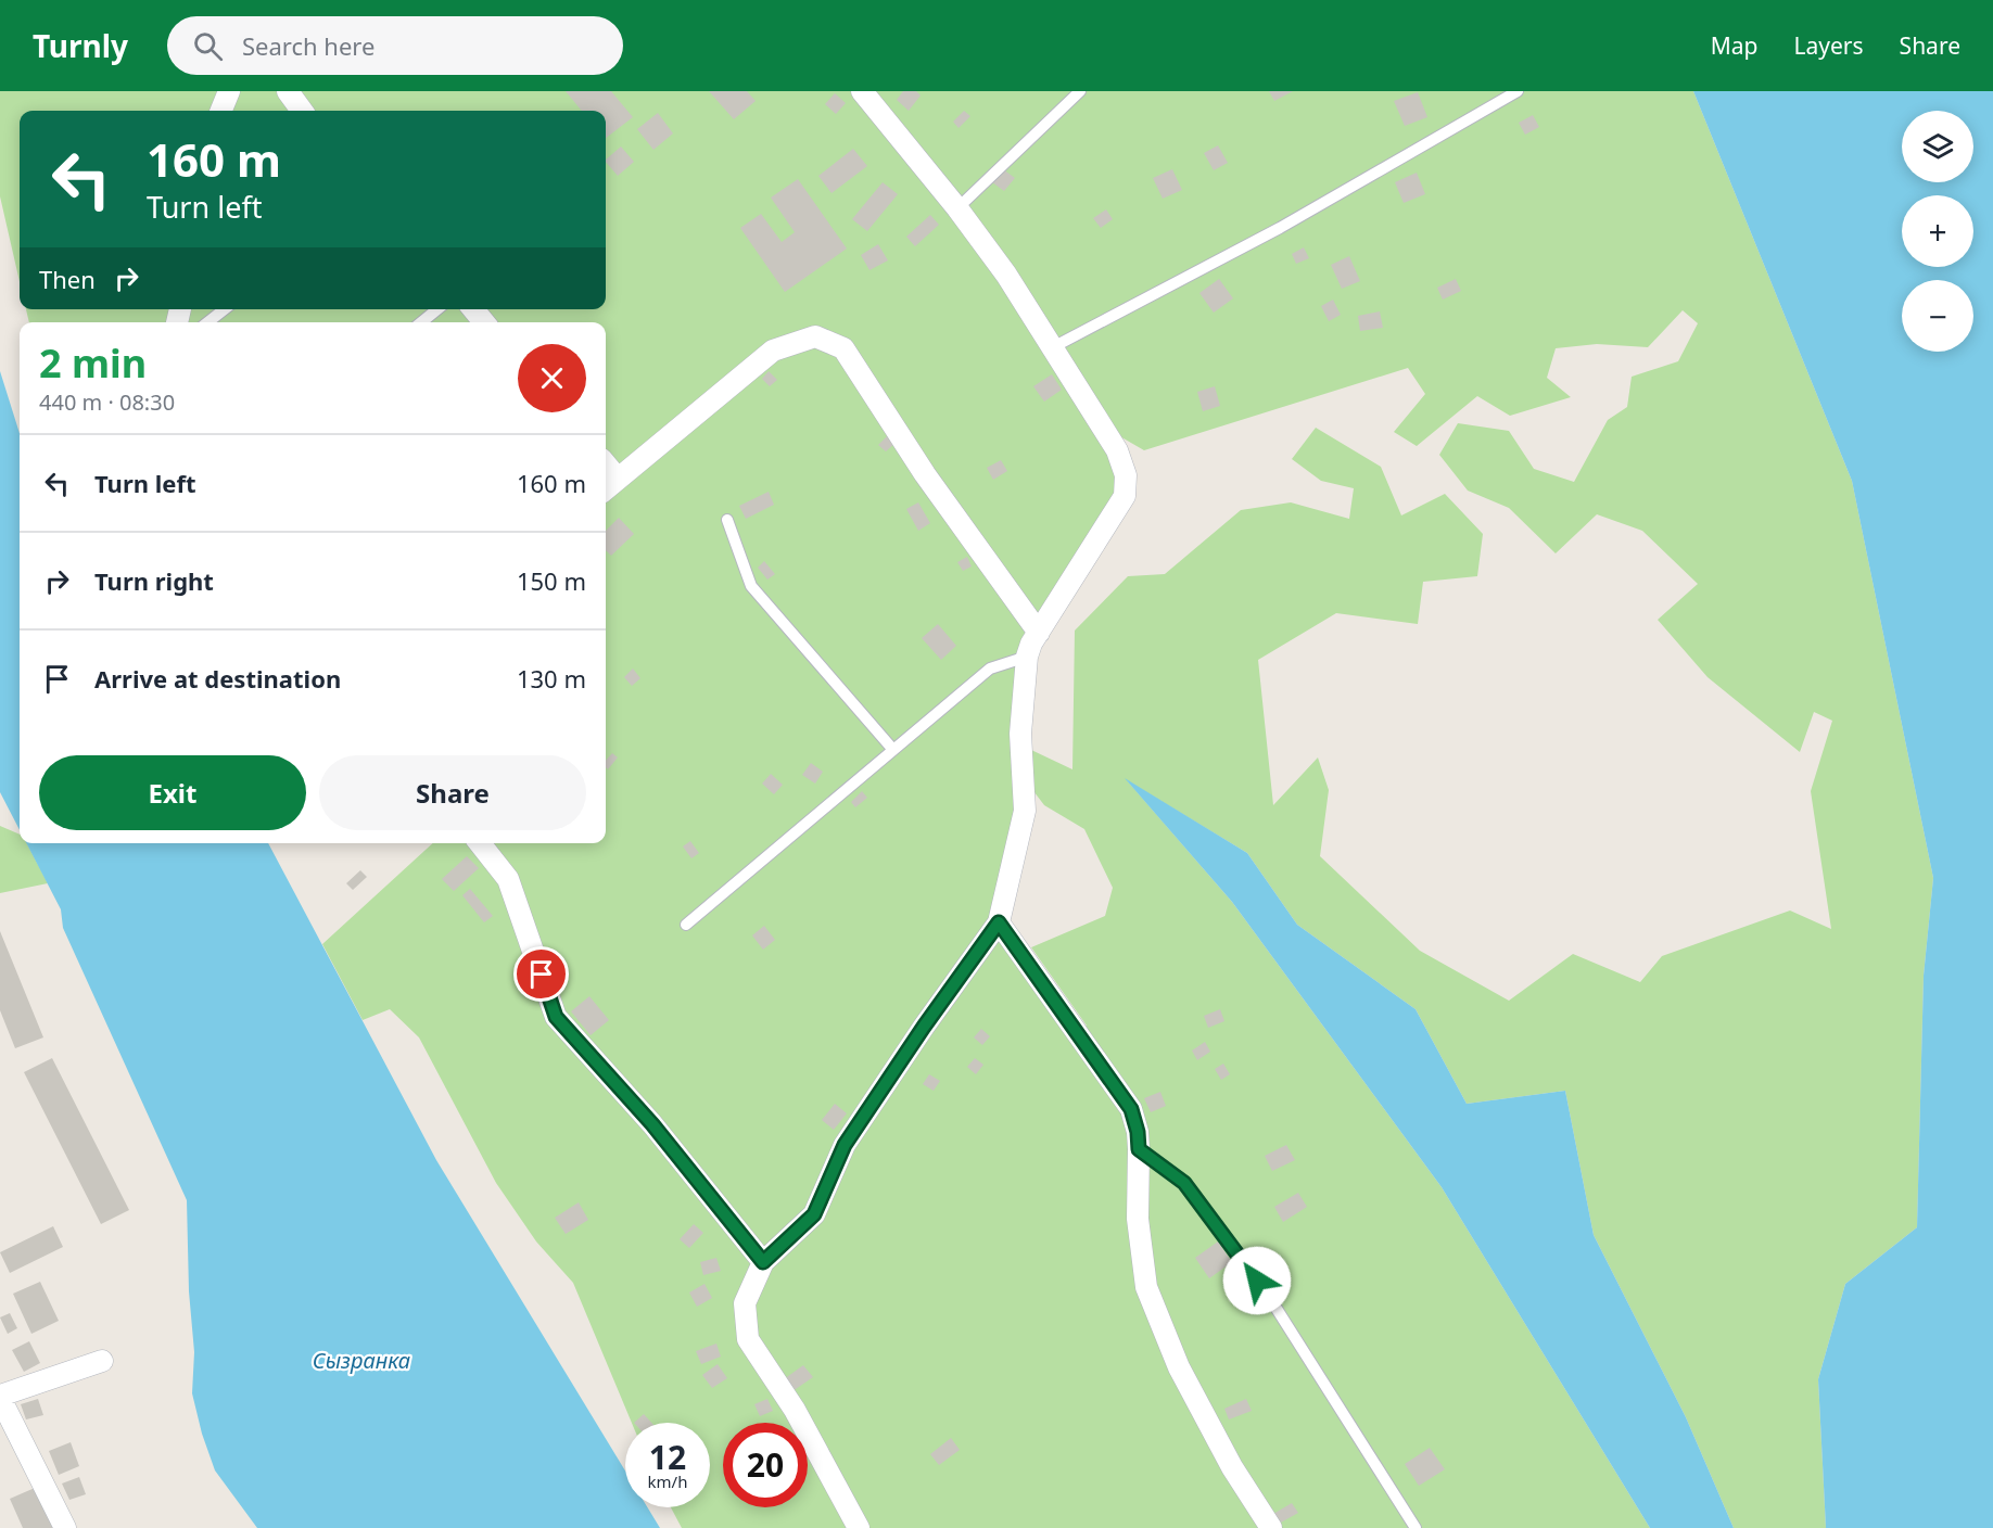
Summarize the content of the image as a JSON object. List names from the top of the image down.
{
  "water": ["Сызранка"],
  "page": {
    "header": "Turnly",
    "search": "Search here",
    "nav": ["Map", "Layers", "Share"],
    "map_buttons": ["+", "−"],
    "turn": ["160 m", "Turn left"],
    "then": "Then",
    "heading": ["2 min", "440 m · 08:30"],
    "list": [
      {
        "name": "Turn left",
        "value": "160 m"
      },
      {
        "name": "Turn right",
        "value": "150 m"
      },
      {
        "name": "Arrive at destination",
        "value": "130 m"
      }
    ],
    "buttons": ["Exit", "Share"],
    "speed": "12 km/h",
    "limit": "20"
  }
}
